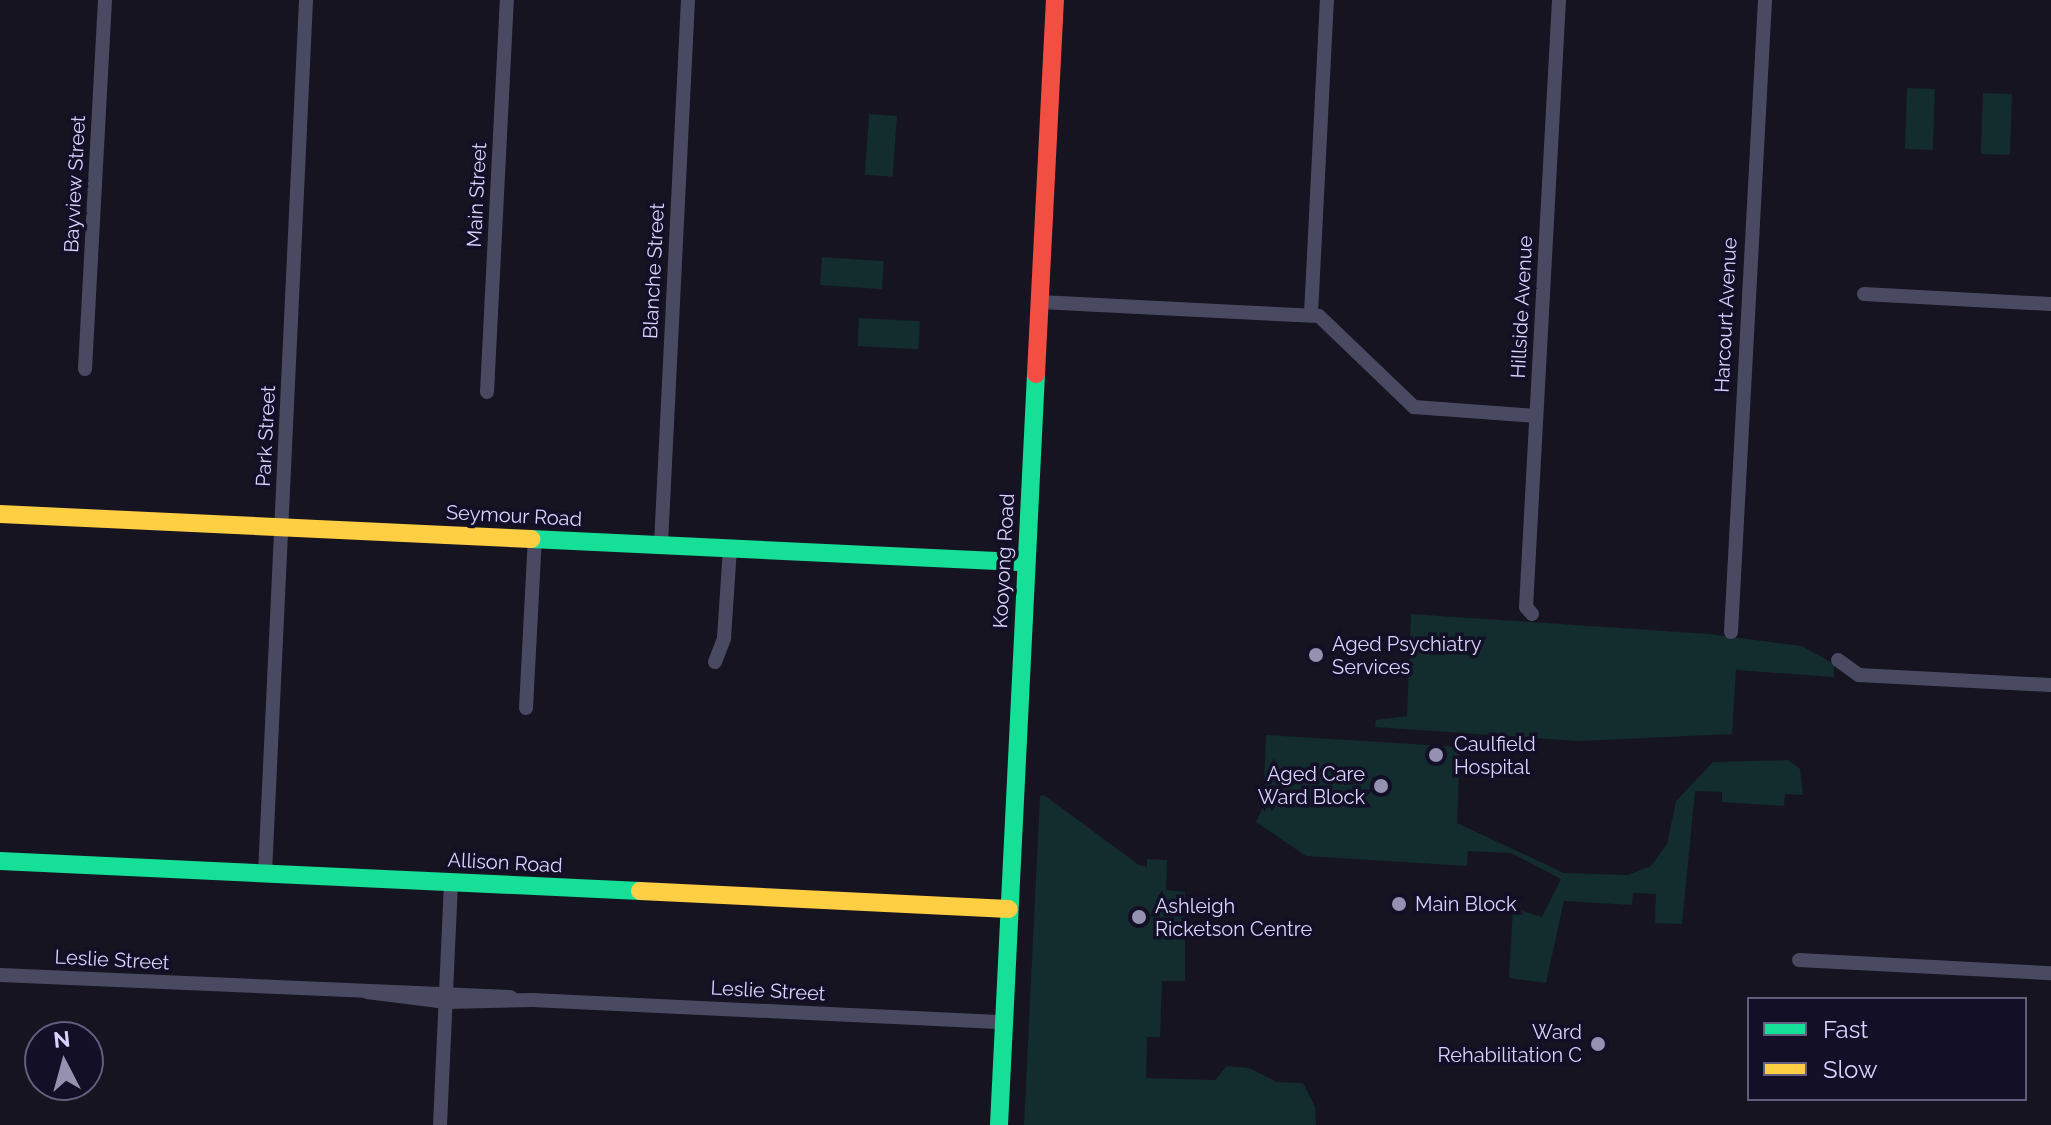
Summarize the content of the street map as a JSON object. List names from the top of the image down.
{
  "streets": {
    "street": [
      "Bayview Street",
      "Main Street",
      "Blanche Street",
      "Hillside Avenue",
      "Harcourt Avenue",
      "Park Street",
      "Seymour Road",
      "Kooyong Road",
      "Allison Road",
      "Leslie Street"
    ]
  },
  "crossings": [
    ["Blanche Street", "Seymour Road"],
    ["Park Street", "Seymour Road"],
    ["Park Street", "Allison Road"],
    ["Seymour Road", "Kooyong Road"],
    ["Kooyong Road", "Allison Road"],
    ["Kooyong Road", "Leslie Street"]
  ],
  "places": [
    "Aged Psychiatry Services",
    "Caulfield Hospital",
    "Aged Care Ward Block",
    "Main Block",
    "Ashleigh Ricketson Centre",
    "Ward Rehabilitation C"
  ],
  "legend": ["Fast", "Slow"],
  "north": "top"
}
